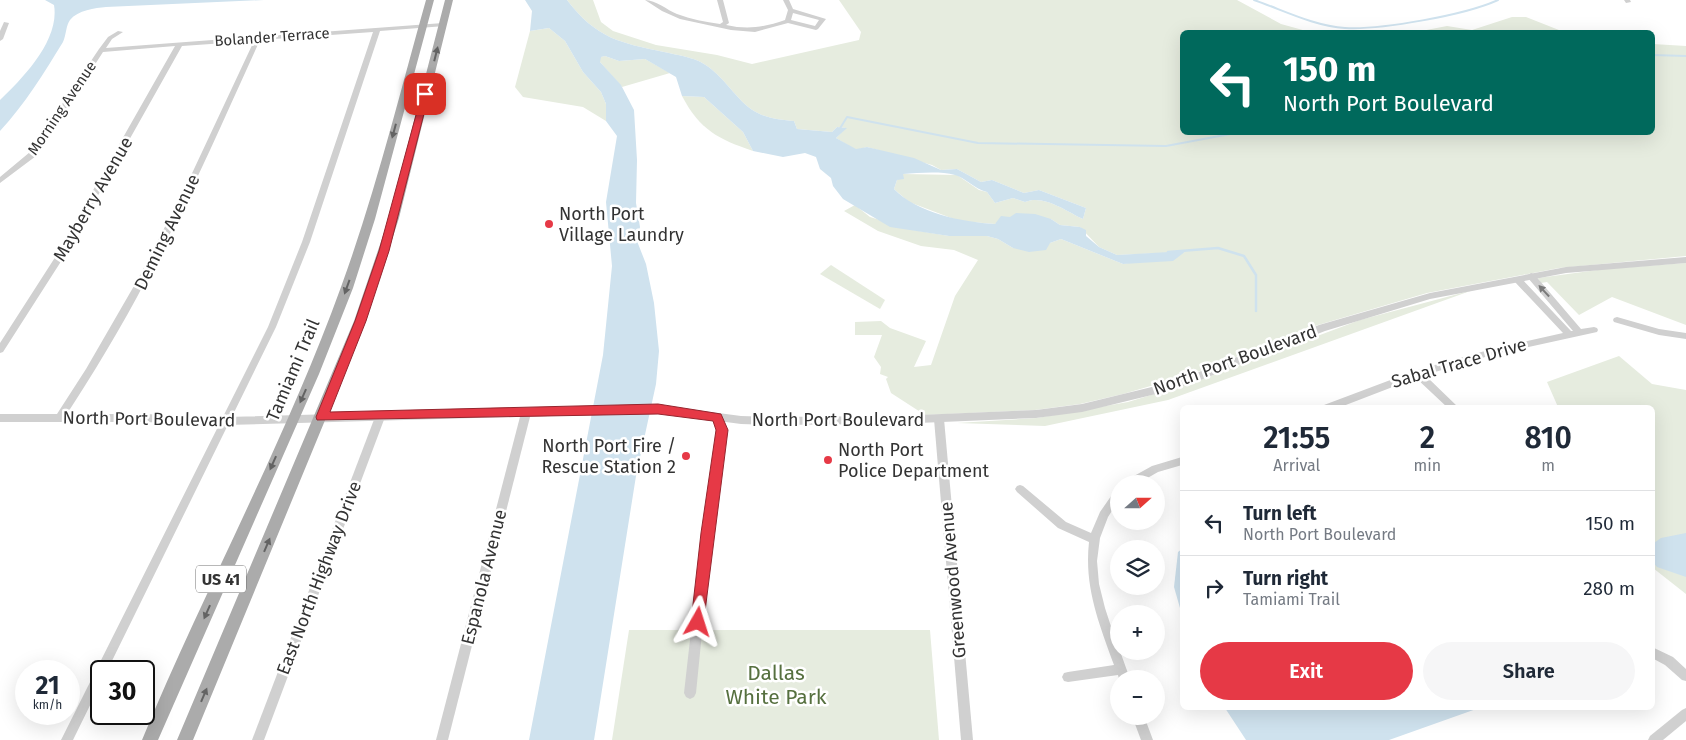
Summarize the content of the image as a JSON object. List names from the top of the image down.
{
  "streets": {
    "main road": ["Tamiami Trail", "US 41"],
    "street": [
      "Bolander Terrace",
      "Morning Avenue",
      "Mayberry Avenue",
      "Deming Avenue",
      "North Port Boulevard",
      "Sabal Trace Drive",
      "Espanola Avenue",
      "East North Highway Drive",
      "Greenwood Avenue"
    ]
  },
  "crossings": [
    ["Bolander Terrace", "Morning Avenue"],
    ["Bolander Terrace", "Mayberry Avenue"],
    ["Bolander Terrace", "Deming Avenue"],
    ["Bolander Terrace", "Tamiami Trail"],
    ["Bolander Terrace", "US 41"],
    ["Deming Avenue", "North Port Boulevard"],
    ["North Port Boulevard", "Tamiami Trail"],
    ["North Port Boulevard", "Espanola Avenue"],
    ["North Port Boulevard", "East North Highway Drive"],
    ["North Port Boulevard", "US 41"],
    ["North Port Boulevard", "Greenwood Avenue"]
  ],
  "parks": ["Dallas White Park"],
  "places": ["North Port Village Laundry", "North Port Fire / Rescue Station 2", "North Port Police Department"],
  "north": "right",
  "page": {
    "turn": ["150 m", "North Port Boulevard"],
    "eta": [
      "21:55",
      "Arrival",
      "2",
      "min",
      "810",
      "m"
    ],
    "map_buttons": ["+", "−"],
    "list": [
      {
        "name": "Turn left",
        "note": "North Port Boulevard",
        "value": "150 m"
      },
      {
        "name": "Turn right",
        "note": "Tamiami Trail",
        "value": "280 m"
      }
    ],
    "buttons": ["Exit", "Share"],
    "speed": "21 km/h",
    "limit": "30"
  }
}
